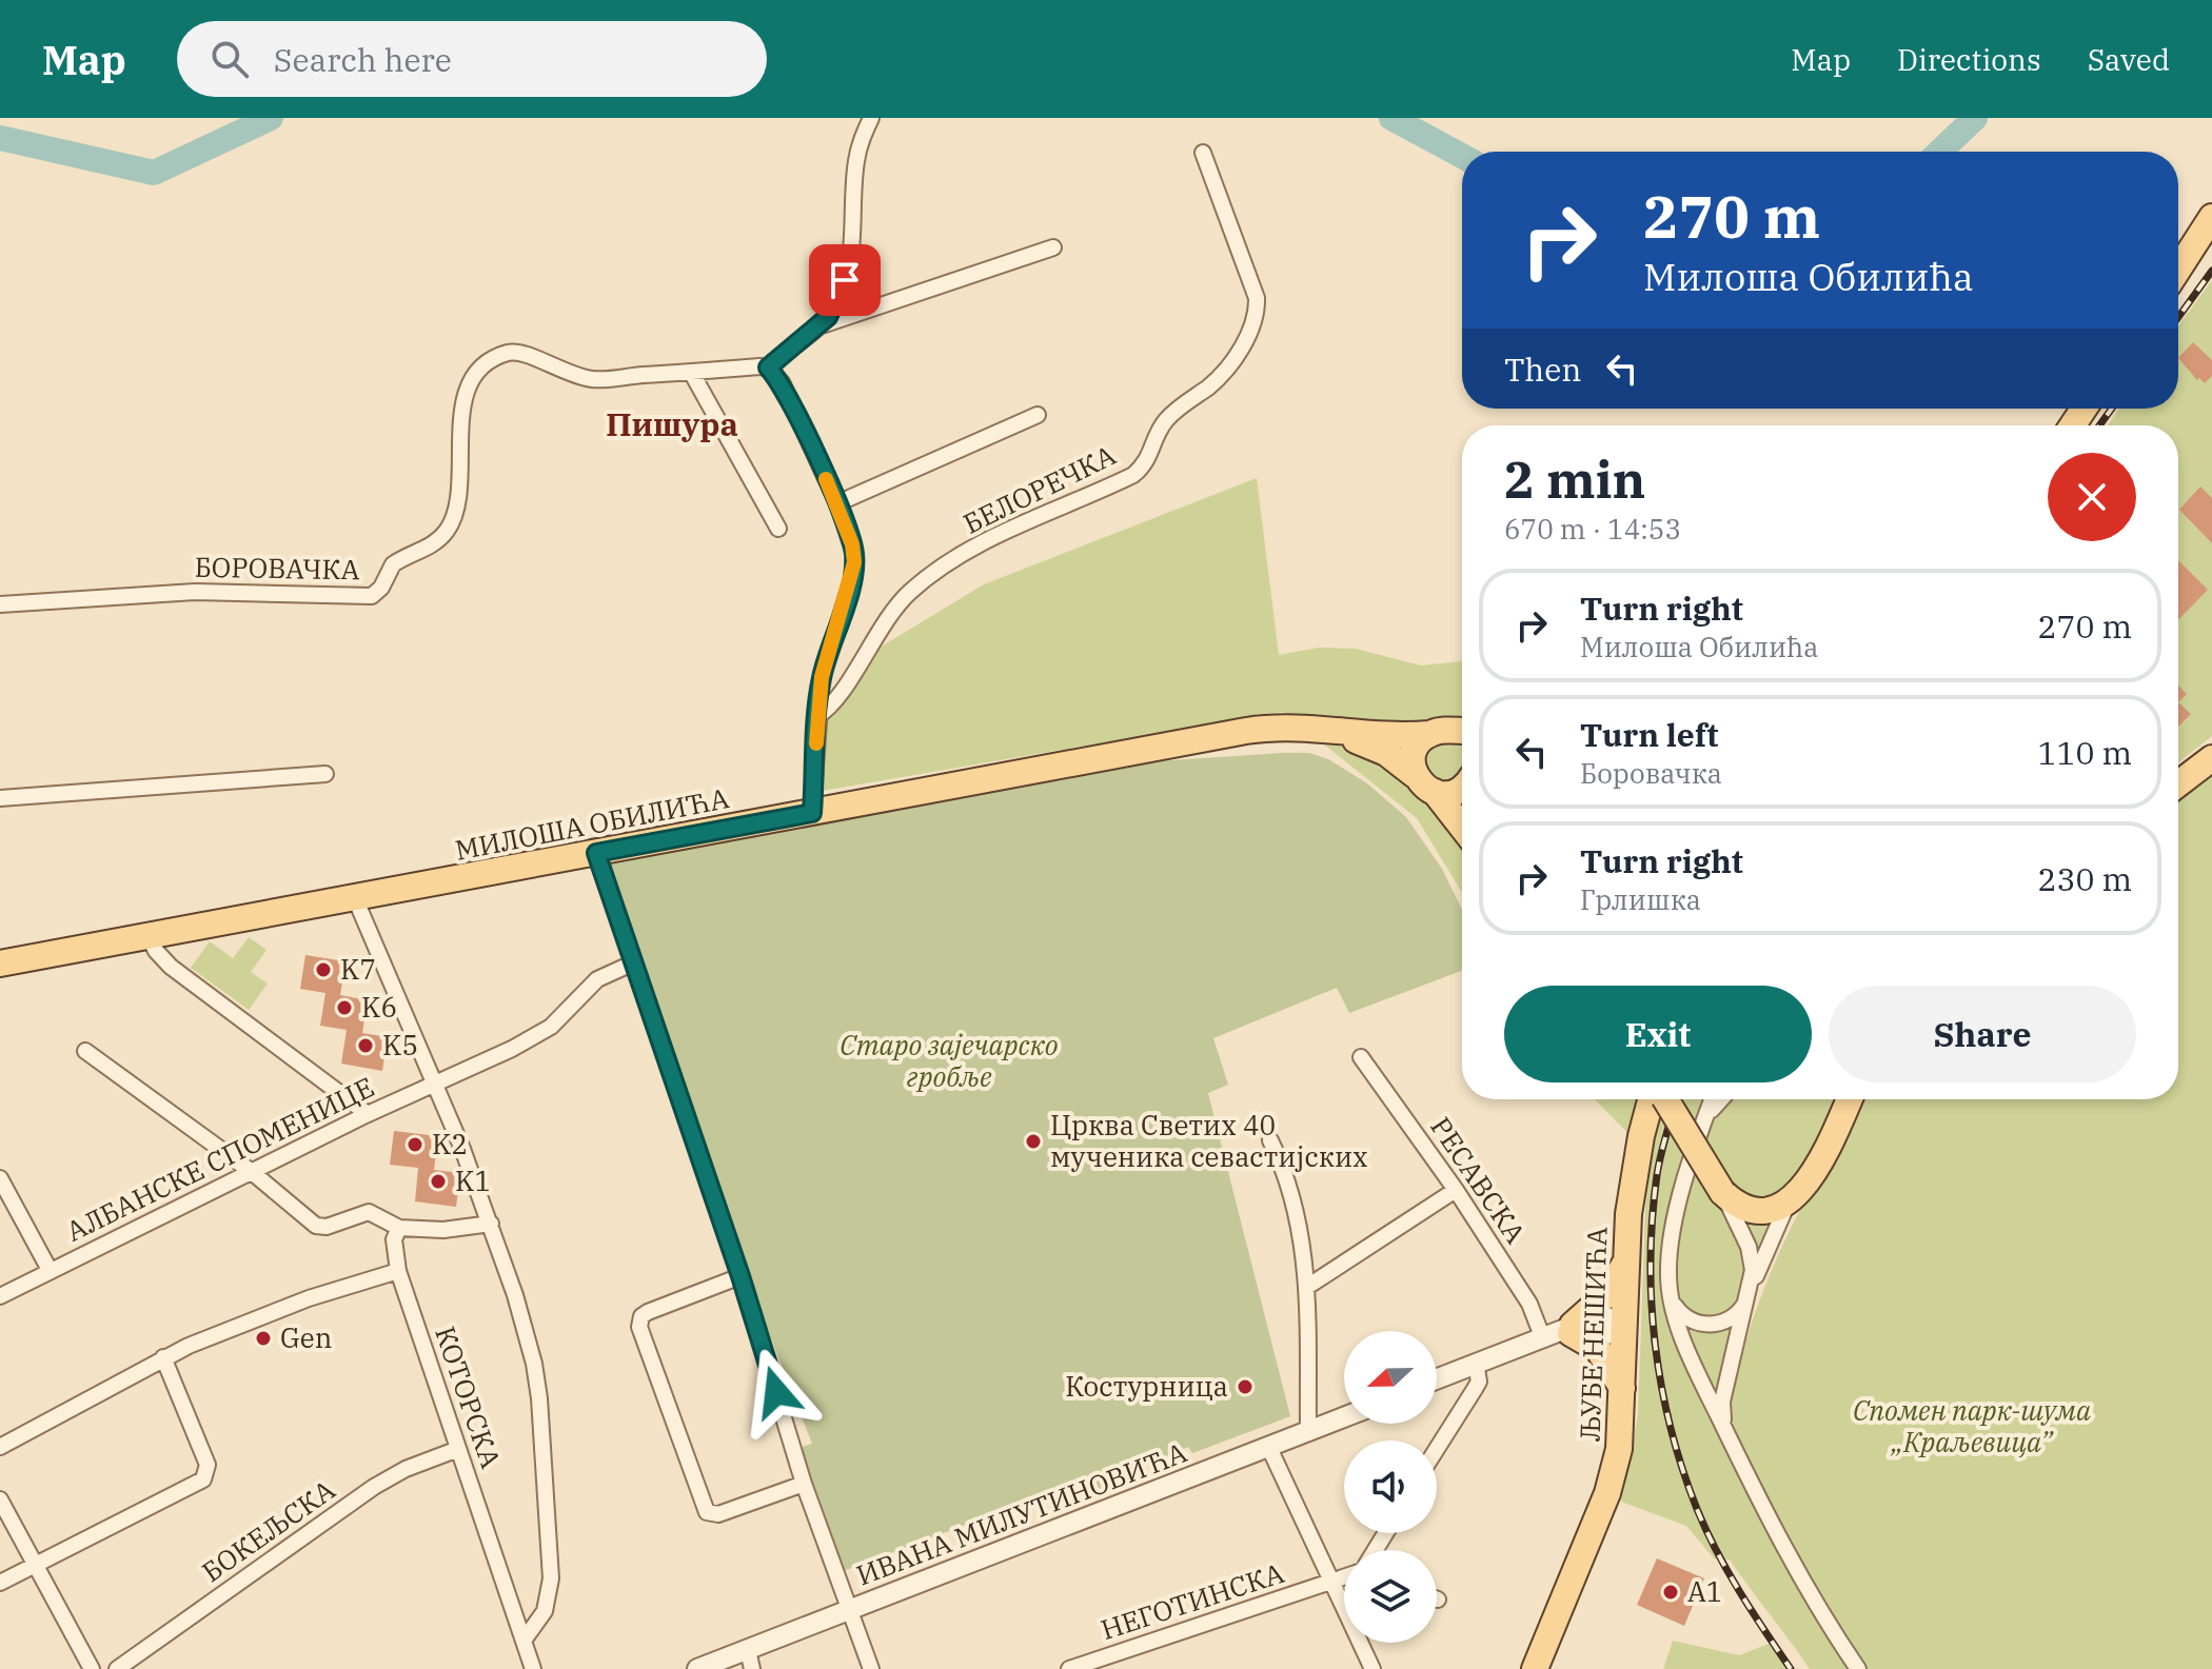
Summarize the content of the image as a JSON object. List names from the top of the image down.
{
  "streets": {
    "main road": ["МИЛОША ОБИЛИЋА", "ЉУБЕ НЕШИЋА"],
    "street": [
      "БЕЛОРЕЧКА",
      "БОРОВАЧКА",
      "АЛБАНСКЕ СПОМЕНИЦЕ",
      "РЕСАВСКА",
      "КОТОРСКА",
      "ИВАНА МИЛУТИНОВИЋА",
      "БОКЕЉСКА",
      "НЕГОТИНСКА"
    ]
  },
  "crossings": [
    ["КОТОРСКА", "БОКЕЉСКА"]
  ],
  "districts": ["Пишура"],
  "parks": ["Старо зајечарско гробље", "Спомен парк-шума „Краљевица”"],
  "places": [
    "K7",
    "K6",
    "K5",
    "Црква Светих 40 мученика севастијских",
    "K2",
    "K1",
    "Gen",
    "Костурница",
    "A1"
  ],
  "north": "left",
  "page": {
    "header": "Map",
    "search": "Search here",
    "nav": ["Map", "Directions", "Saved"],
    "turn": ["270 m", "Милоша Обилића"],
    "then": "Then",
    "heading": ["2 min", "670 m · 14:53"],
    "list": [
      {
        "name": "Turn right",
        "note": "Милоша Обилића",
        "value": "270 m"
      },
      {
        "name": "Turn left",
        "note": "Боровачка",
        "value": "110 m"
      },
      {
        "name": "Turn right",
        "note": "Грлишка",
        "value": "230 m"
      }
    ],
    "buttons": ["Exit", "Share"]
  }
}
